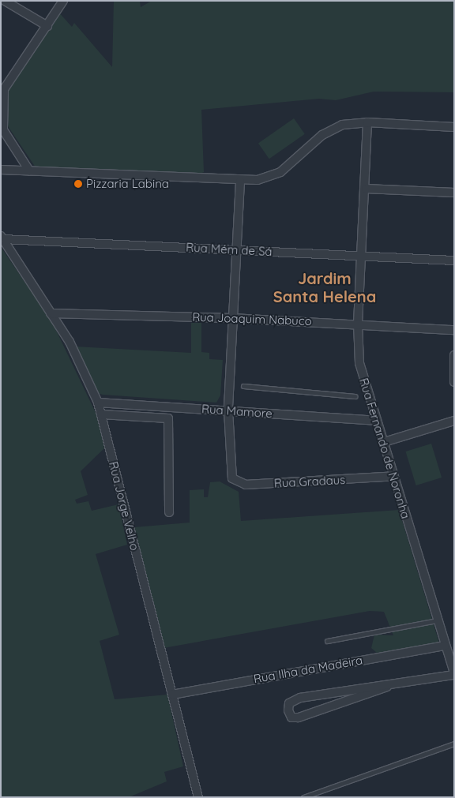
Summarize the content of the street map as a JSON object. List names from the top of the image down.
{
  "streets": {
    "street": [
      "Rua Mém de Sá",
      "Rua Joaquim Nabuco",
      "Rua Mamore",
      "Rua Fernando de Noronha",
      "Rua Gradaus",
      "Rua Jorge Velho",
      "Rua Ilha da Madeira"
    ]
  },
  "crossings": [
    ["Rua Mém de Sá", "Rua Fernando de Noronha"],
    ["Rua Mém de Sá", "Rua Jorge Velho"],
    ["Rua Joaquim Nabuco", "Rua Fernando de Noronha"],
    ["Rua Joaquim Nabuco", "Rua Jorge Velho"],
    ["Rua Mamore", "Rua Fernando de Noronha"],
    ["Rua Mamore", "Rua Gradaus"],
    ["Rua Mamore", "Rua Jorge Velho"],
    ["Rua Fernando de Noronha", "Rua Gradaus"],
    ["Rua Fernando de Noronha", "Rua Ilha da Madeira"],
    ["Rua Jorge Velho", "Rua Ilha da Madeira"]
  ],
  "districts": ["Jardim Santa Helena"],
  "places": ["Pizzaria Labina"]
}
